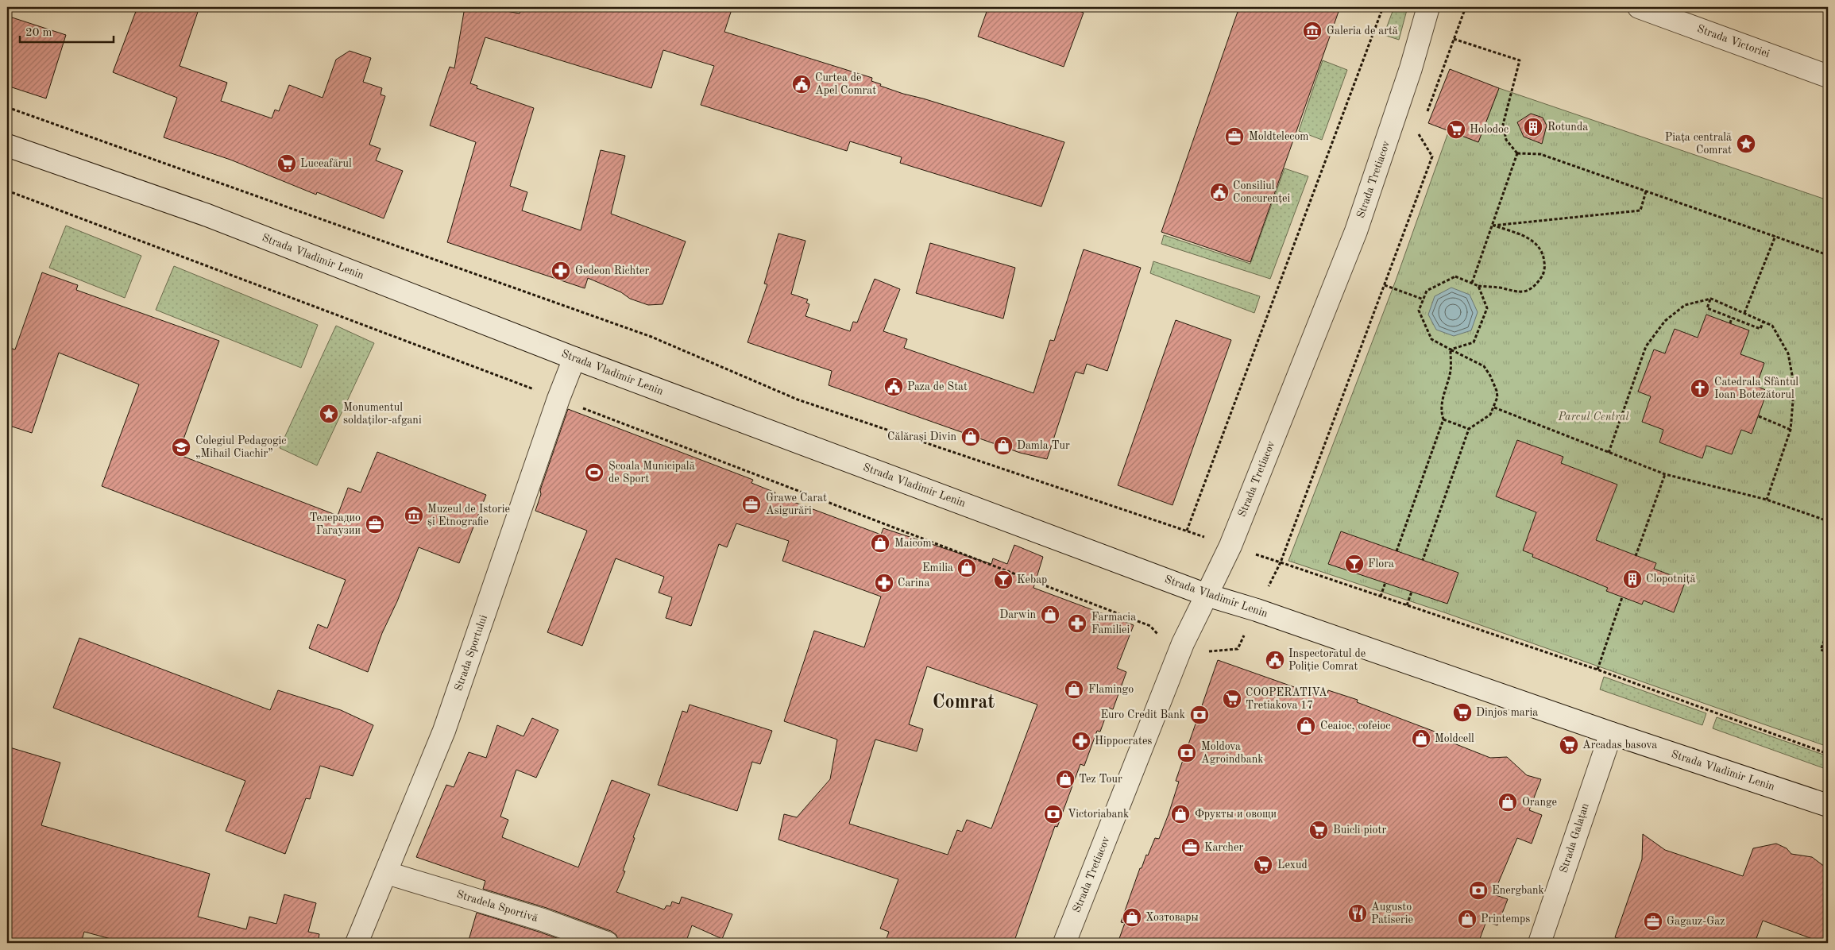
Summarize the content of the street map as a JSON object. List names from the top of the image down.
{
  "streets": {
    "street": [
      "Strada Victoriei",
      "Strada Tretiacov",
      "Strada Vladimir Lenin",
      "Strada Sportului",
      "Strada Galațan",
      "Stradela Sportivă"
    ]
  },
  "crossings": [
    ["Strada Tretiacov", "Strada Vladimir Lenin"],
    ["Strada Vladimir Lenin", "Strada Sportului"],
    ["Strada Vladimir Lenin", "Strada Galațan"],
    ["Strada Sportului", "Stradela Sportivă"]
  ],
  "districts": ["Comrat"],
  "parks": ["Parcul Central"],
  "places": {
    "museum": ["Galeria de artă", "Muzeul de Istorie și Etnografie"],
    "public building": [
      "Curtea de Apel Comrat",
      "Consiliul Concurenței",
      "Paza de Stat",
      "Inspectoratul de Poliție Comrat"
    ],
    "building": ["Rotunda", "Clopotniță"],
    "supermarket": [
      "Holodoc",
      "Luceafărul",
      "COOPERATIVA Tretiakova 17",
      "Dinjos maria",
      "Arcadas basova",
      "Buicli piotr",
      "Lexud"
    ],
    "office": [
      "Moldtelecom",
      "Grawe Carat Asigurări",
      "Телерадио Гагаузии",
      "Karcher",
      "Gagauz-Gaz"
    ],
    "place": ["Piața centrală Comrat", "Monumentul soldaților-afgani"],
    "pharmacy": [
      "Gedeon Richter",
      "Carina",
      "Farmacia Familiei",
      "Hippocrates"
    ],
    "church": ["Catedrala Sfântul Ioan Botezătorul"],
    "shop": [
      "Călărași Divin",
      "Damla Tur",
      "Maicom",
      "Emilia",
      "Darwin",
      "Flamingo",
      "Ceaioc, cofeioc",
      "Moldcell",
      "Tez Tour",
      "Orange",
      "Фрукты и овощи",
      "Хозтовары",
      "Printemps"
    ],
    "school or university": ["Colegiul Pedagogic „Mihail Ciachir”"],
    "sports": ["Școala Municipală de Sport"],
    "bar": ["Flora", "Kebap"],
    "bank": [
      "Euro Credit Bank",
      "Moldova Agroindbank",
      "Victoriabank",
      "Energbank"
    ],
    "restaurant": ["Augusto Patiserie"]
  },
  "scale_bar": "20 m"
}
